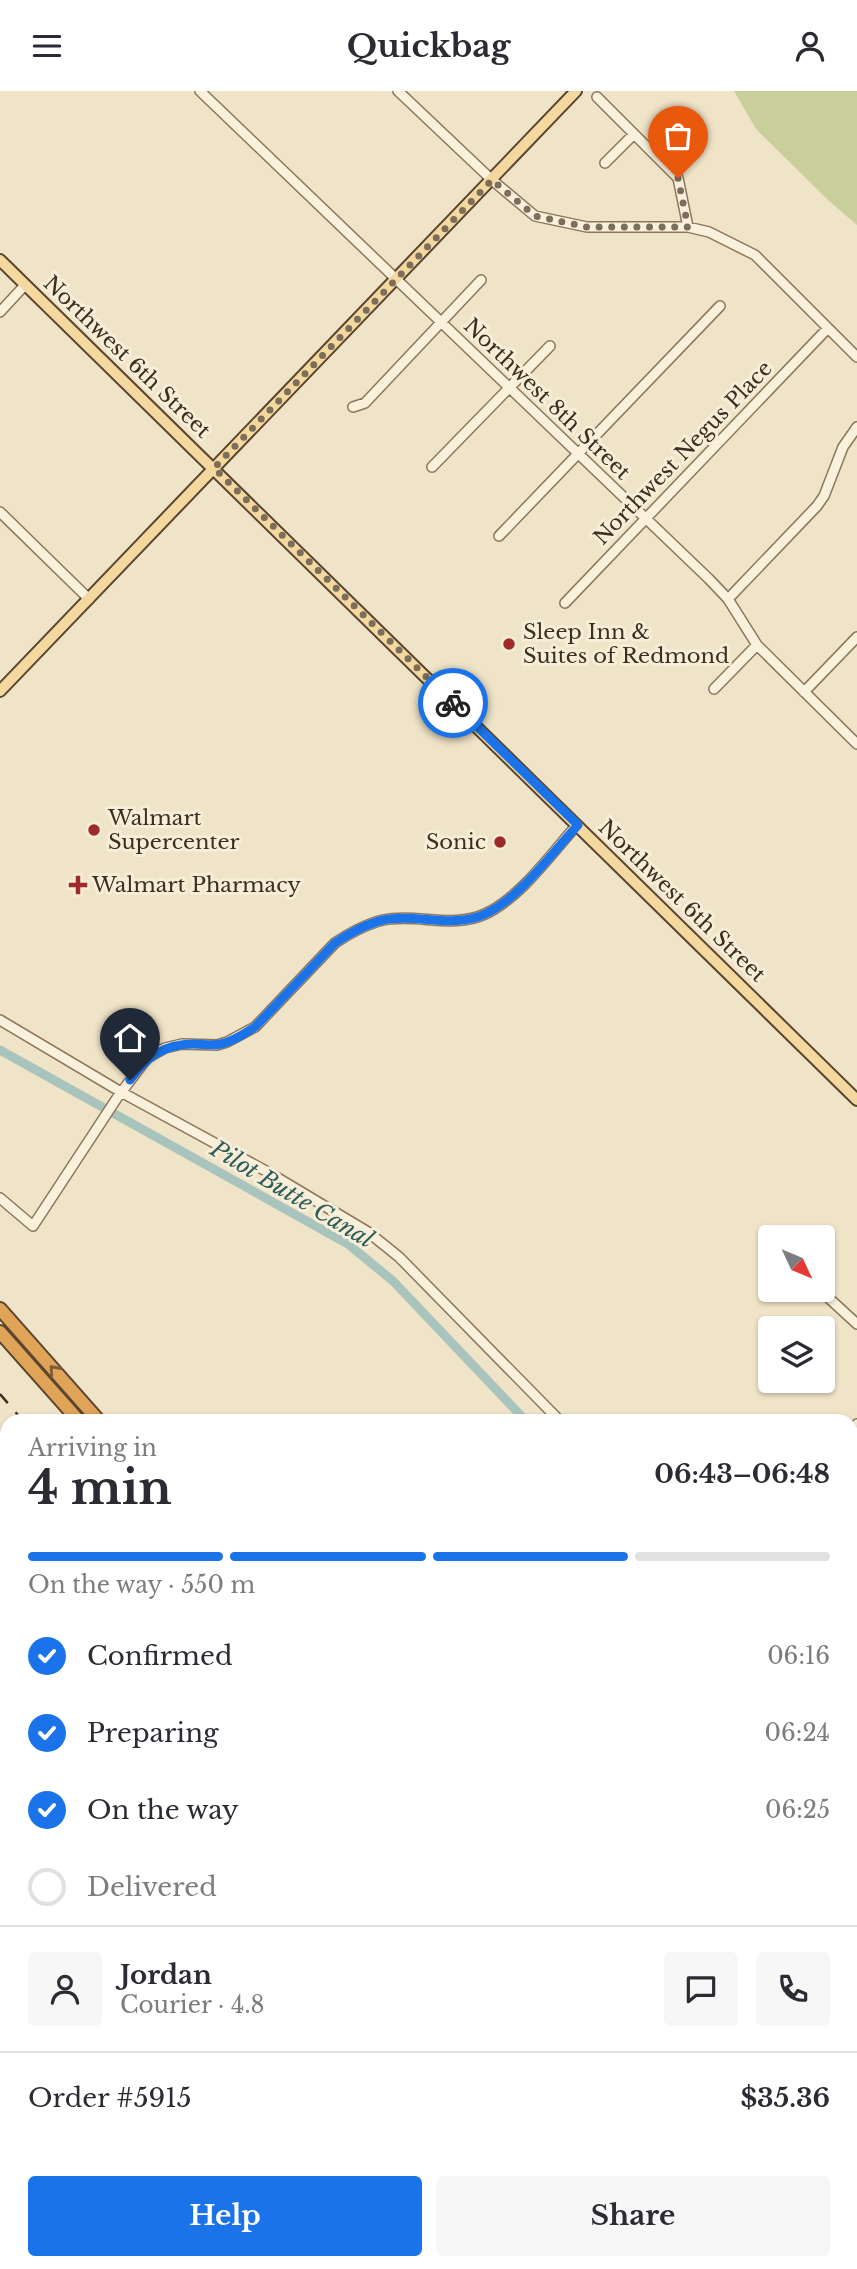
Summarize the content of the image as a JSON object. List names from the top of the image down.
{
  "streets": {
    "main road": ["Northwest 6th Street"],
    "street": ["Northwest 8th Street", "Northwest Negus Place"]
  },
  "crossings": [
    ["Northwest 8th Street", "Northwest Negus Place"]
  ],
  "water": ["Pilot Butte Canal"],
  "places": {
    "other": ["Sleep Inn & Suites of Redmond", "Walmart Supercenter", "Sonic"],
    "health": ["Walmart Pharmacy"]
  },
  "north": "bottom right",
  "page": {
    "header": "Quickbag",
    "heading": ["4 min", "Arriving in", "06:43–06:48"],
    "panel": [
      "Jordan",
      "Courier · 4.8",
      "Order #5915",
      "$35.36"
    ],
    "bar": "On the way · 550 m",
    "list": [
      ["Confirmed", "06:16"],
      ["Preparing", "06:24"],
      ["On the way", "06:25"],
      "Delivered"
    ],
    "buttons": ["Help", "Share"]
  }
}
